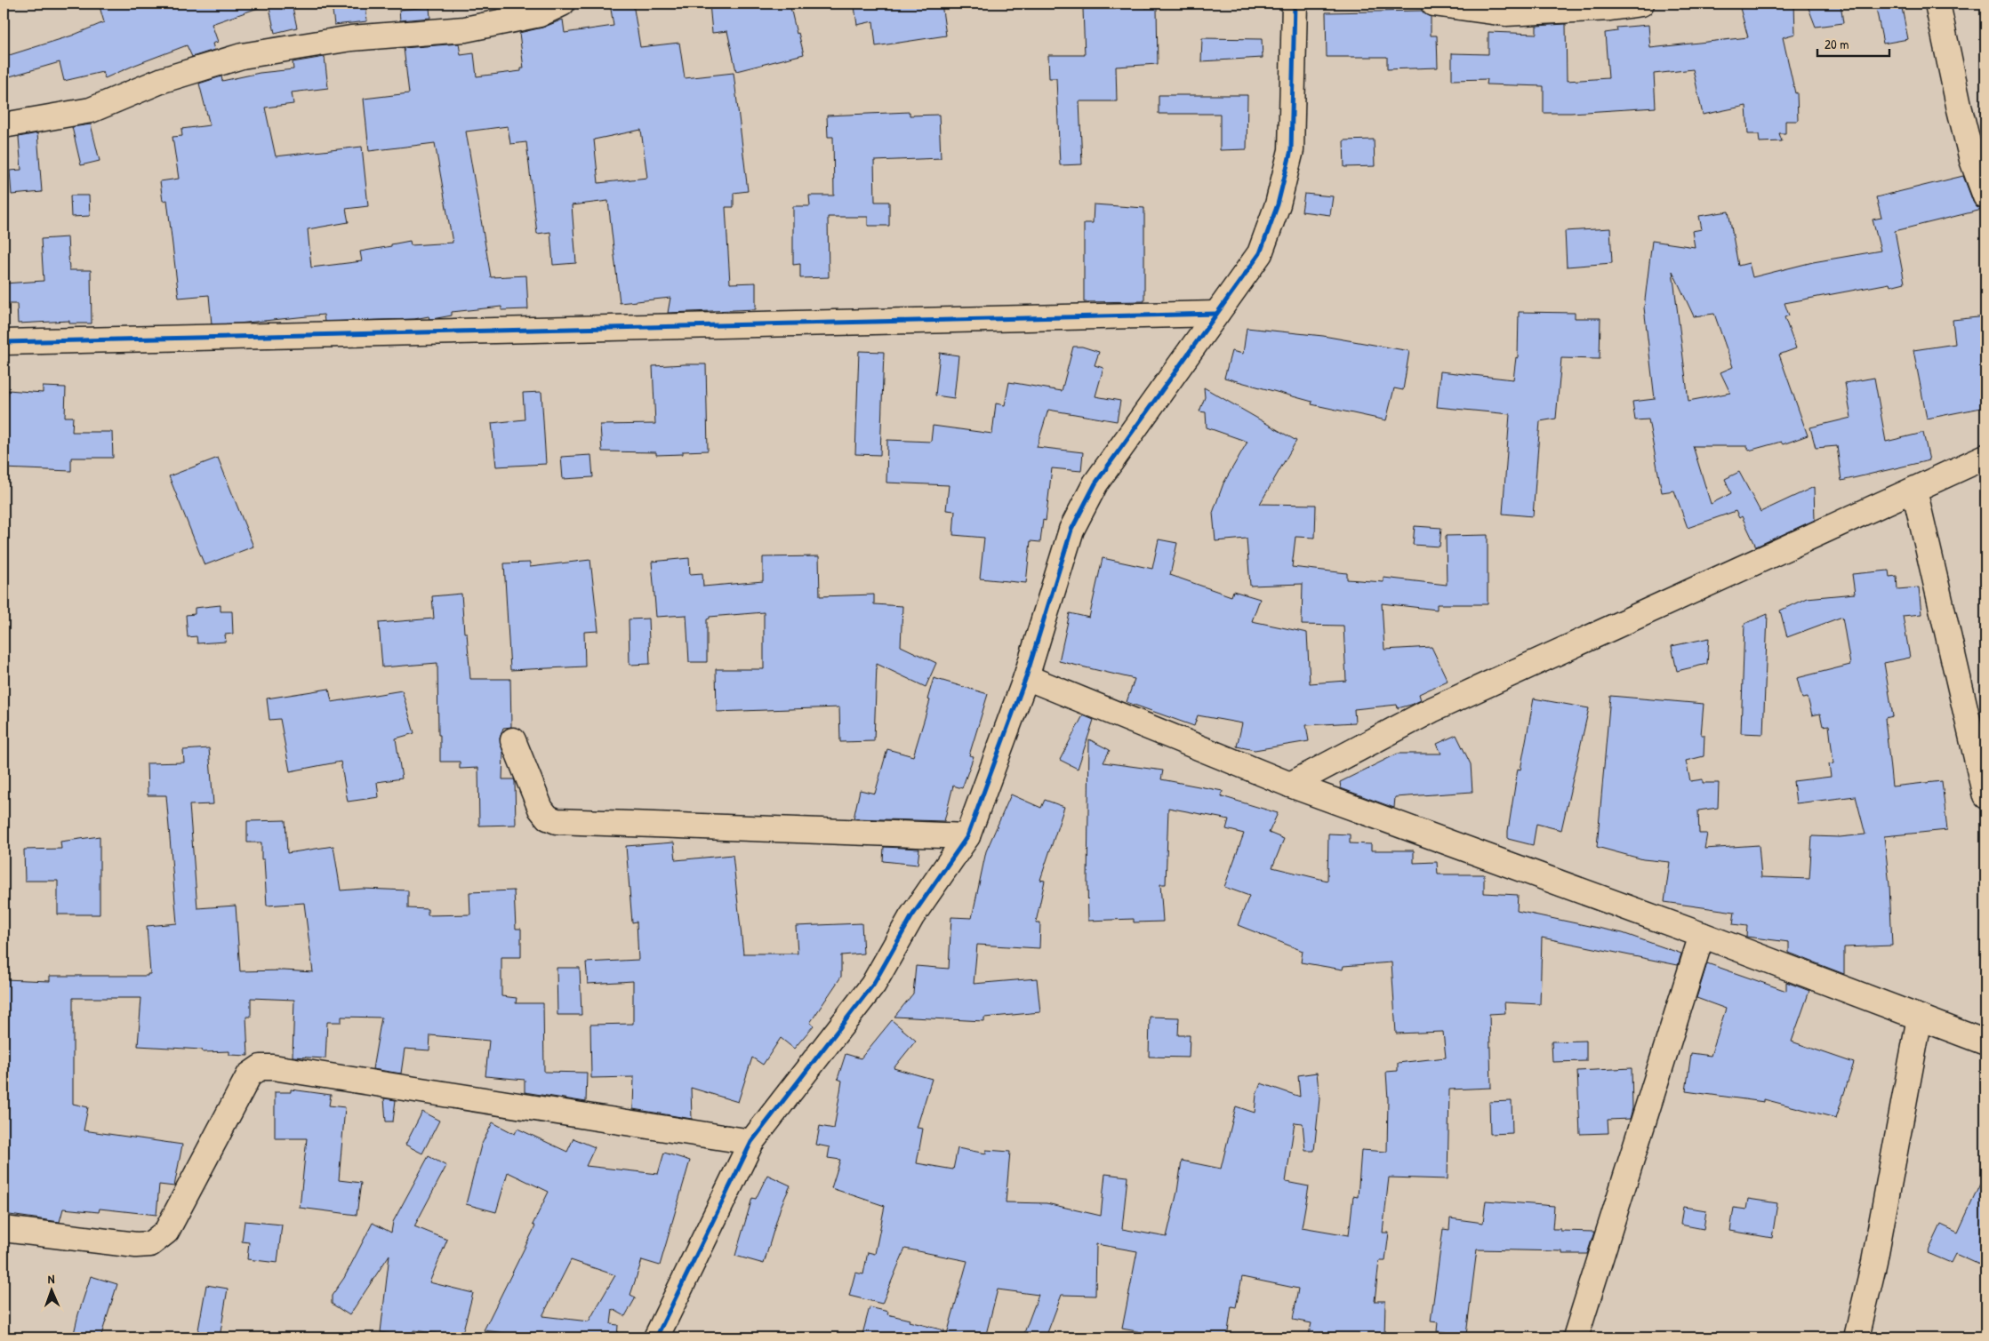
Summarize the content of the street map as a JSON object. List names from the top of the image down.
{
  "scale_bar": "20 m",
  "north": "top"
}
